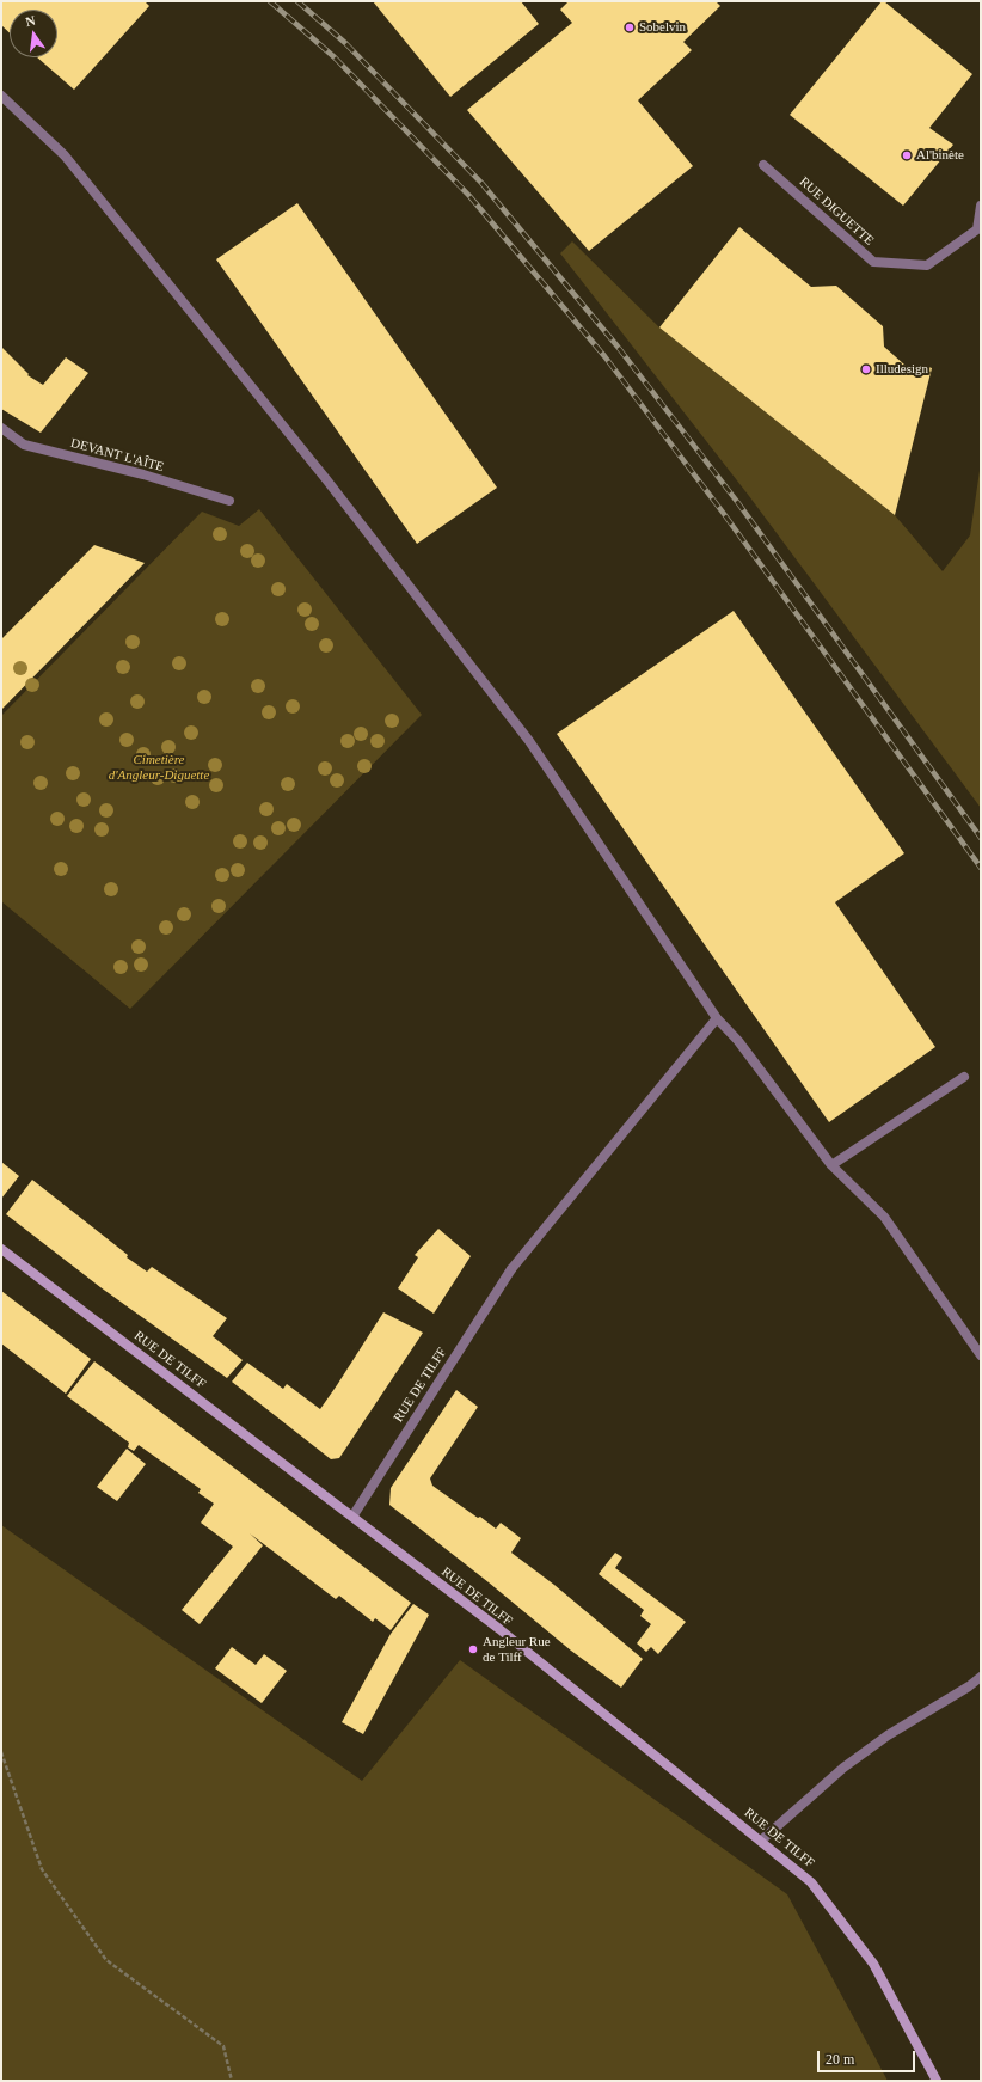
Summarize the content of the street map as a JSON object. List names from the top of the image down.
{
  "streets": {
    "main road": ["RUE DE TILFF"],
    "street": ["RUE DIGUETTE", "DEVANT L'AÎTE"]
  },
  "parks": ["Cimetière d'Angleur-Diguette"],
  "places": [
    "Sobelvin",
    "Al'binète",
    "Illudesign",
    "Angleur Rue de Tilff"
  ],
  "scale_bar": "20 m",
  "north": "top"
}
